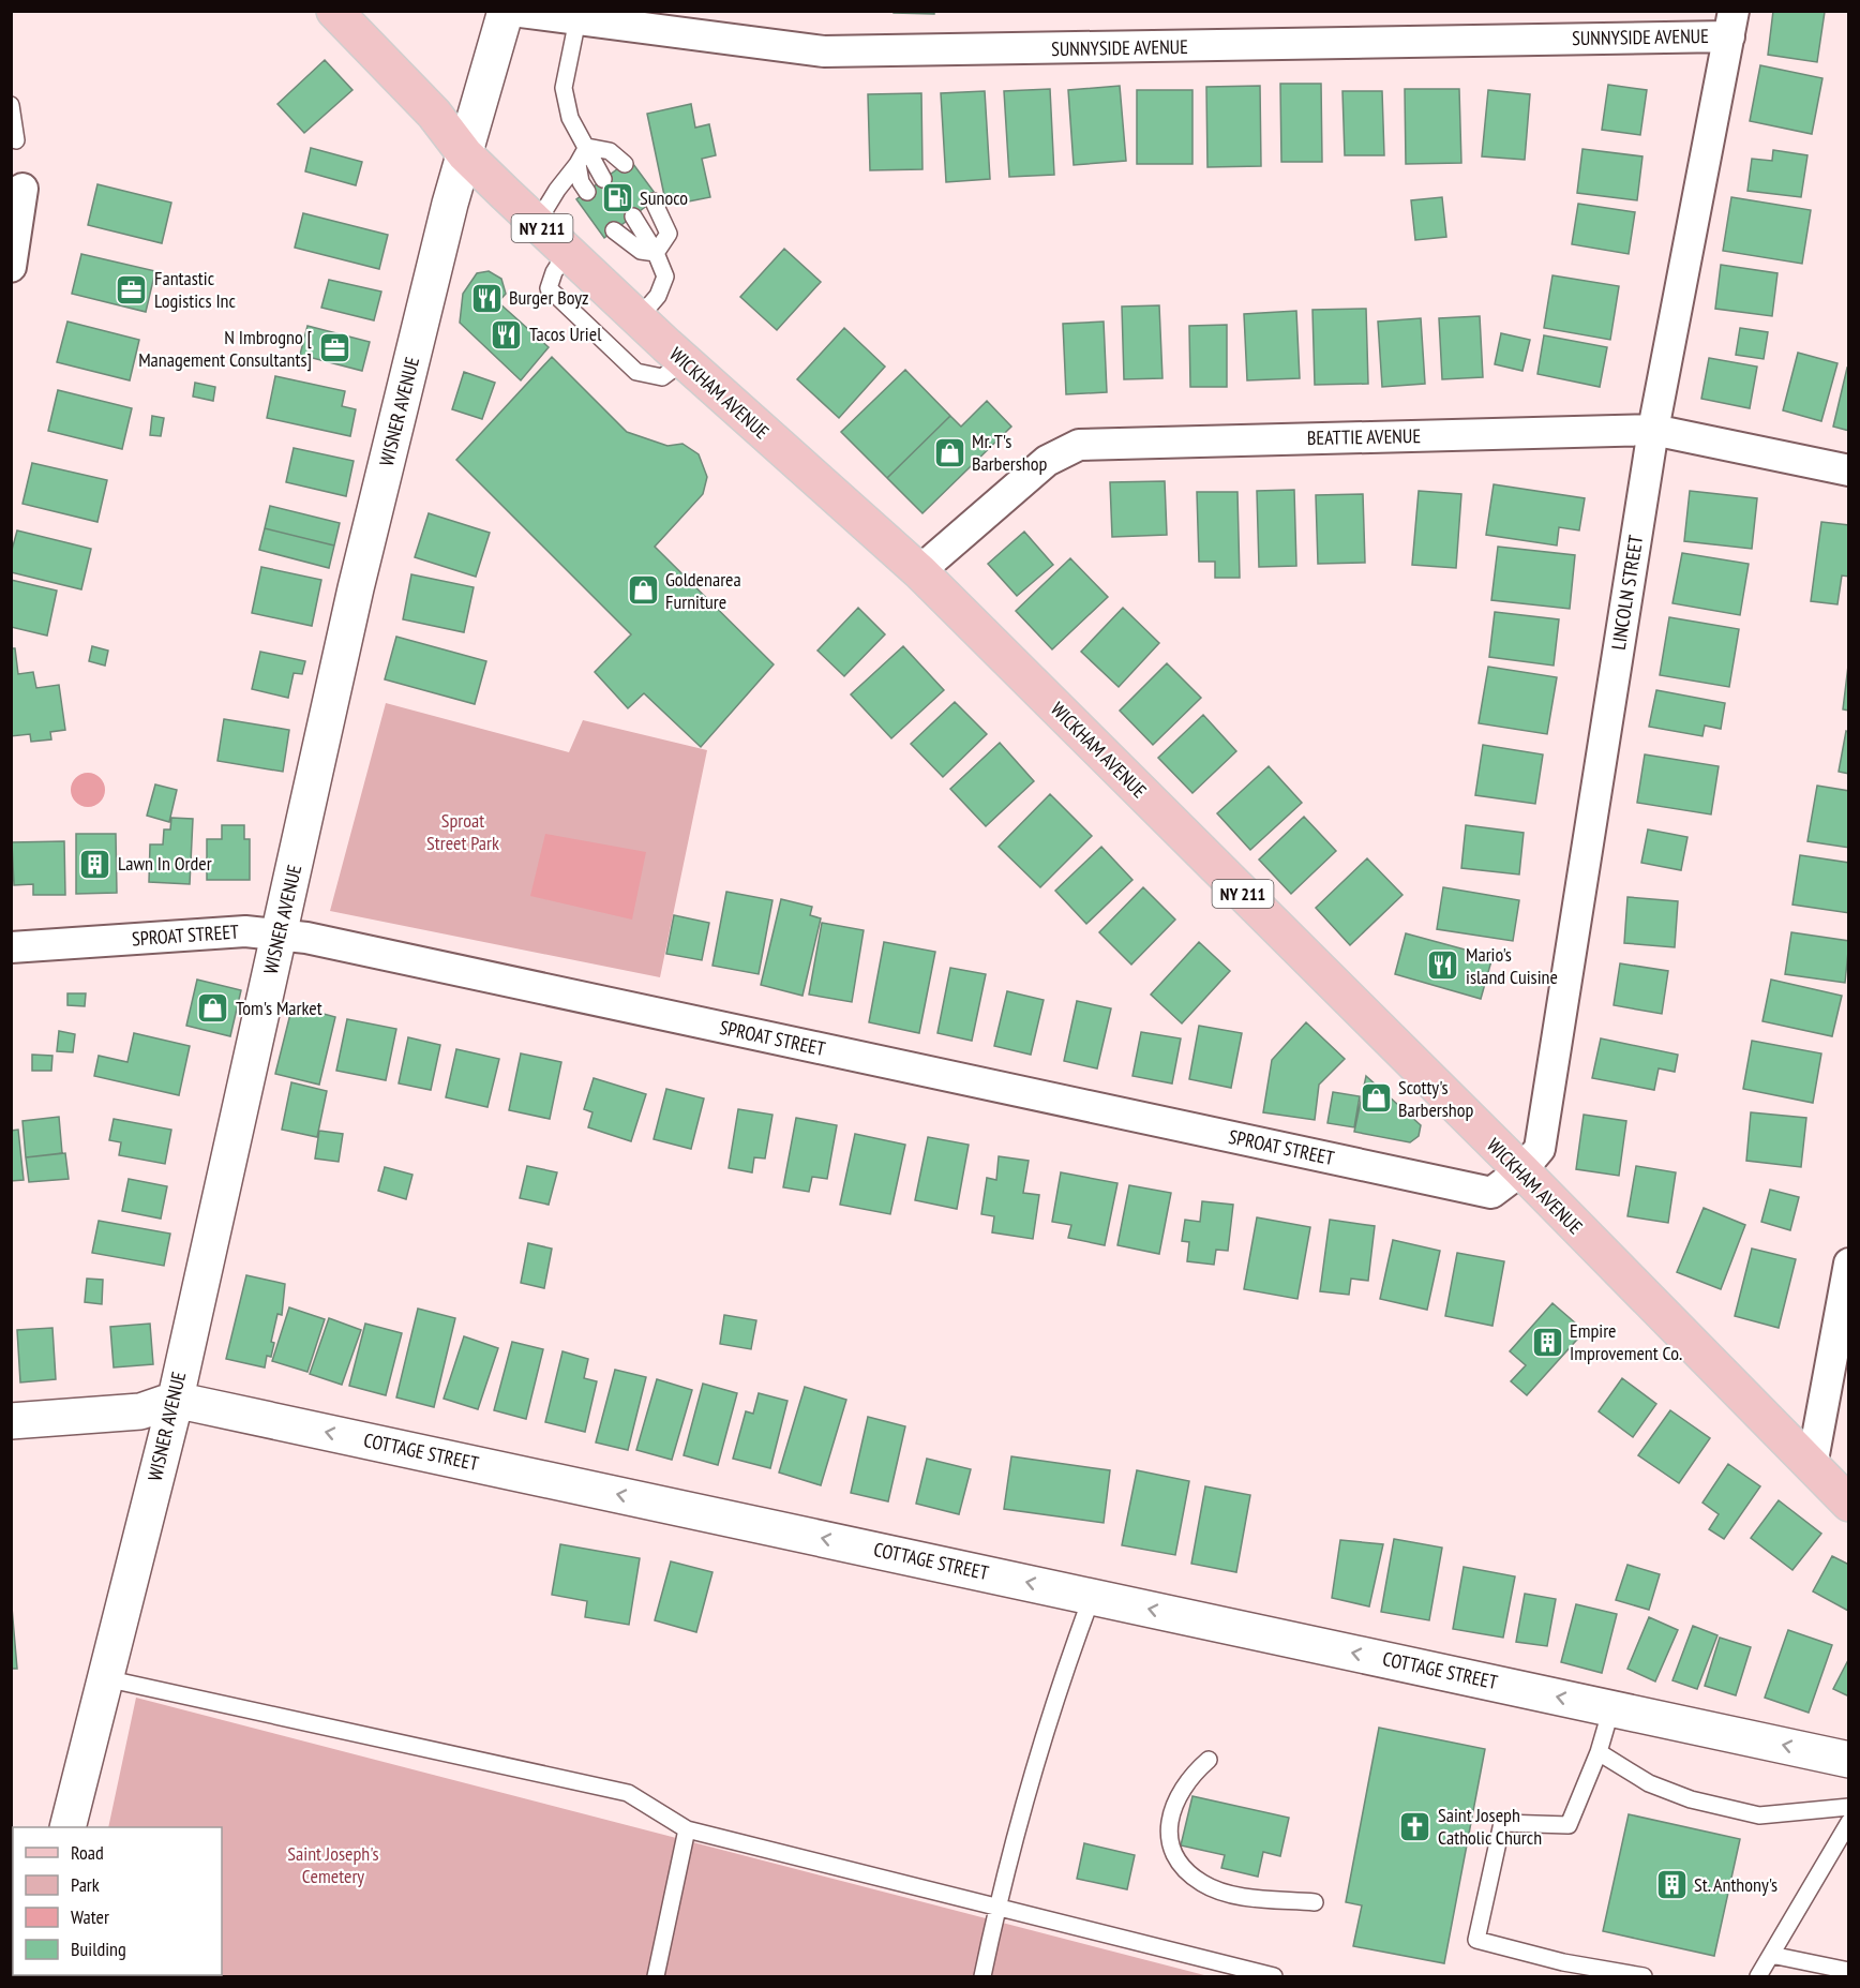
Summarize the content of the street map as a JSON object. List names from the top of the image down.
{
  "streets": {
    "main road": ["NY 211", "WICKHAM AVENUE"],
    "street": [
      "SUNNYSIDE AVENUE",
      "WISNER AVENUE",
      "BEATTIE AVENUE",
      "LINCOLN STREET",
      "SPROAT STREET",
      "COTTAGE STREET"
    ]
  },
  "crossings": [
    ["SUNNYSIDE AVENUE", "LINCOLN STREET"],
    ["WICKHAM AVENUE", "WISNER AVENUE"],
    ["WICKHAM AVENUE", "BEATTIE AVENUE"],
    ["WICKHAM AVENUE", "LINCOLN STREET"],
    ["WICKHAM AVENUE", "SPROAT STREET"],
    ["WISNER AVENUE", "SPROAT STREET"],
    ["WISNER AVENUE", "COTTAGE STREET"],
    ["BEATTIE AVENUE", "LINCOLN STREET"],
    ["LINCOLN STREET", "SPROAT STREET"]
  ],
  "one_way": ["COTTAGE STREET"],
  "parks": ["Sproat Street Park", "Saint Joseph's Cemetery"],
  "places": {
    "fuel station": ["Sunoco"],
    "office": ["Fantastic Logistics Inc", "N Imbrogno [ Management Consultants]"],
    "restaurant": ["Burger Boyz", "Tacos Uriel", "Mario's island Cuisine"],
    "shop": [
      "Mr. T's Barbershop",
      "Goldenarea Furniture",
      "Tom's Market",
      "Scotty's Barbershop"
    ],
    "building": ["Lawn In Order", "Empire Improvement Co.", "St. Anthony's"],
    "church": ["Saint Joseph Catholic Church"]
  },
  "legend": [
    "Road",
    "Park",
    "Water",
    "Building"
  ]
}
